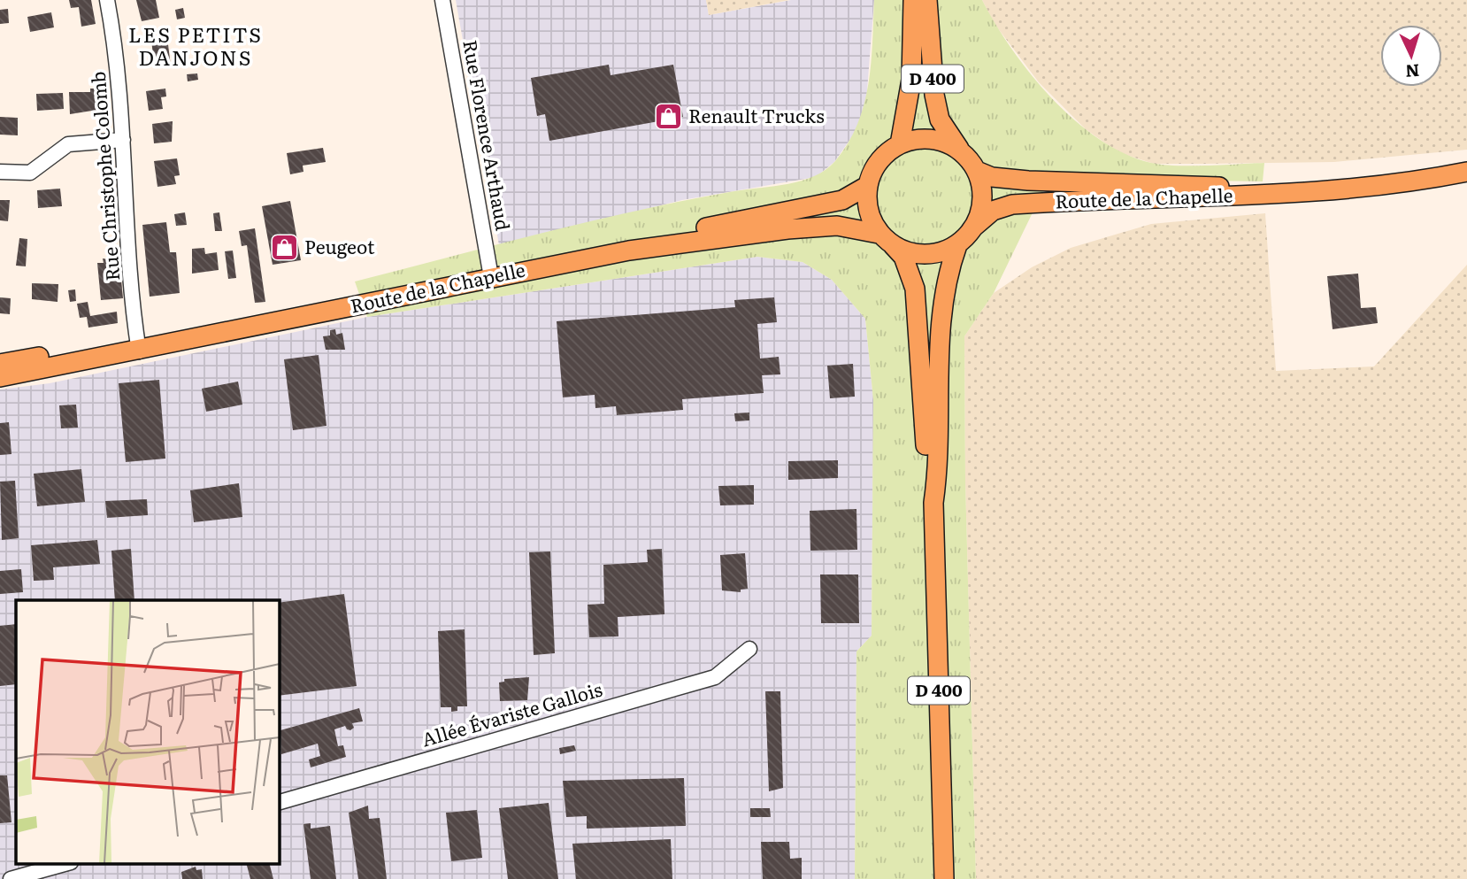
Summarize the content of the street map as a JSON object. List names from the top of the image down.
{
  "streets": {
    "main road": ["D 400", "Route de la Chapelle"],
    "street": ["Rue Florence Arthaud", "Rue Christophe Colomb", "Allée Évariste Gallois"]
  },
  "crossings": [
    ["D 400", "Route de la Chapelle"],
    ["Rue Florence Arthaud", "Route de la Chapelle"],
    ["Rue Christophe Colomb", "Route de la Chapelle"]
  ],
  "districts": ["LES PETITS DANJONS"],
  "places": {
    "shop": ["Renault Trucks", "Peugeot"]
  },
  "north": "bottom"
}
